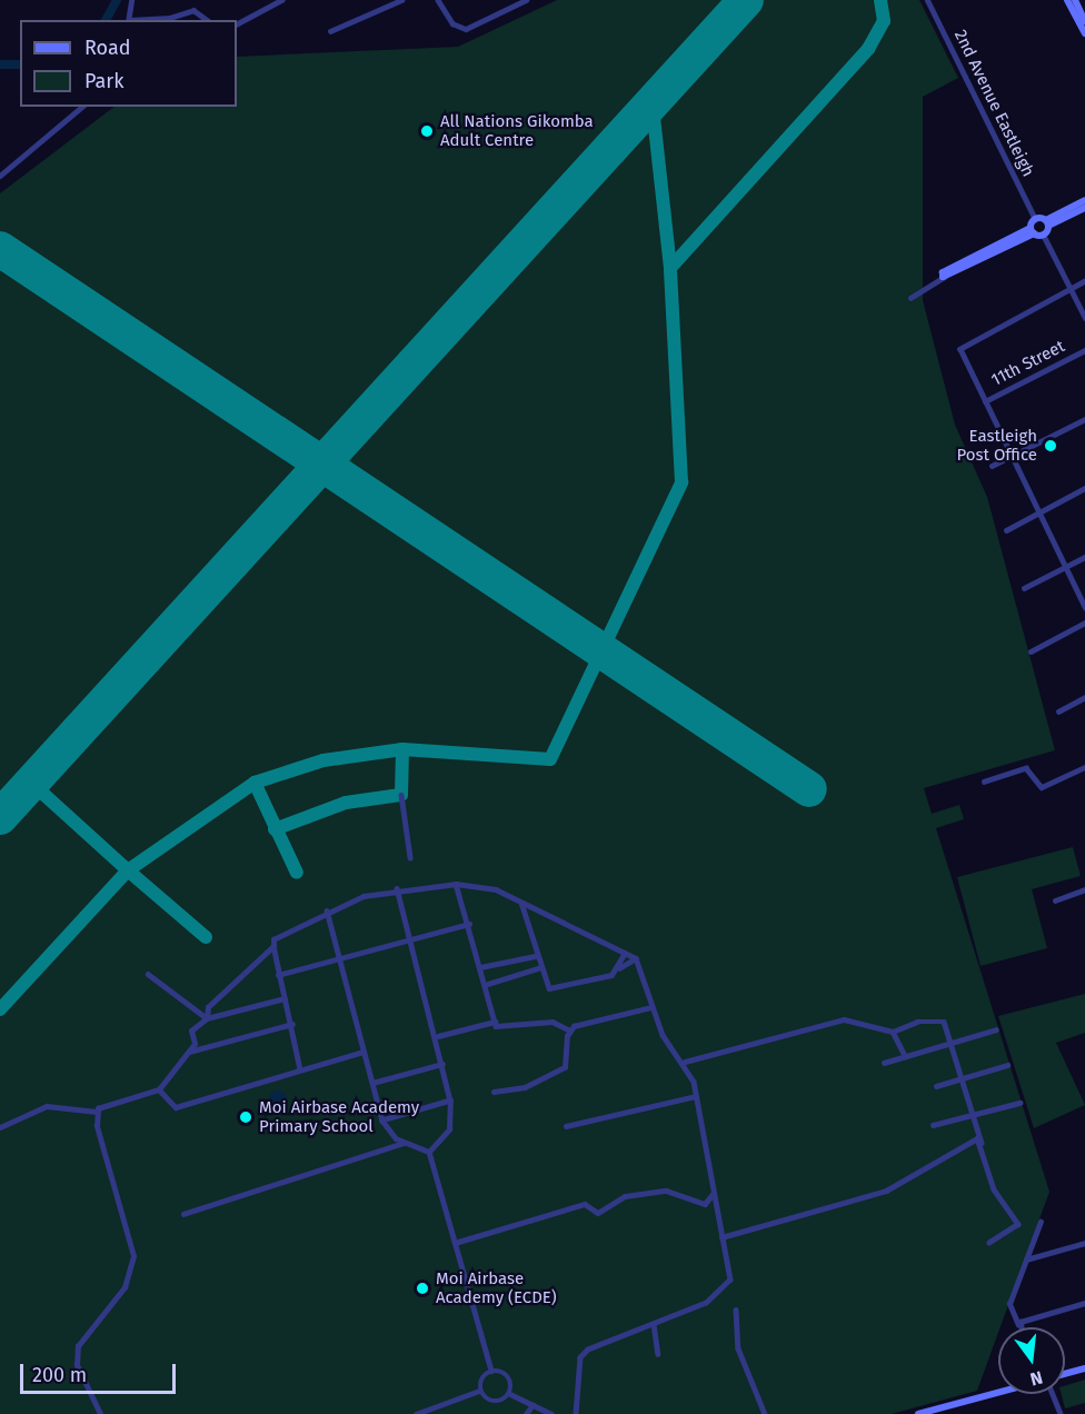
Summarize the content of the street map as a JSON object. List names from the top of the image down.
{
  "streets": {
    "street": ["2nd Avenue Eastleigh", "11th Street"]
  },
  "places": [
    "All Nations Gikomba Adult Centre",
    "Eastleigh Post Office",
    "Moi Airbase Academy Primary School",
    "Moi Airbase Academy (ECDE)"
  ],
  "legend": ["Road", "Park"],
  "scale_bar": "200 m",
  "north": "bottom"
}
